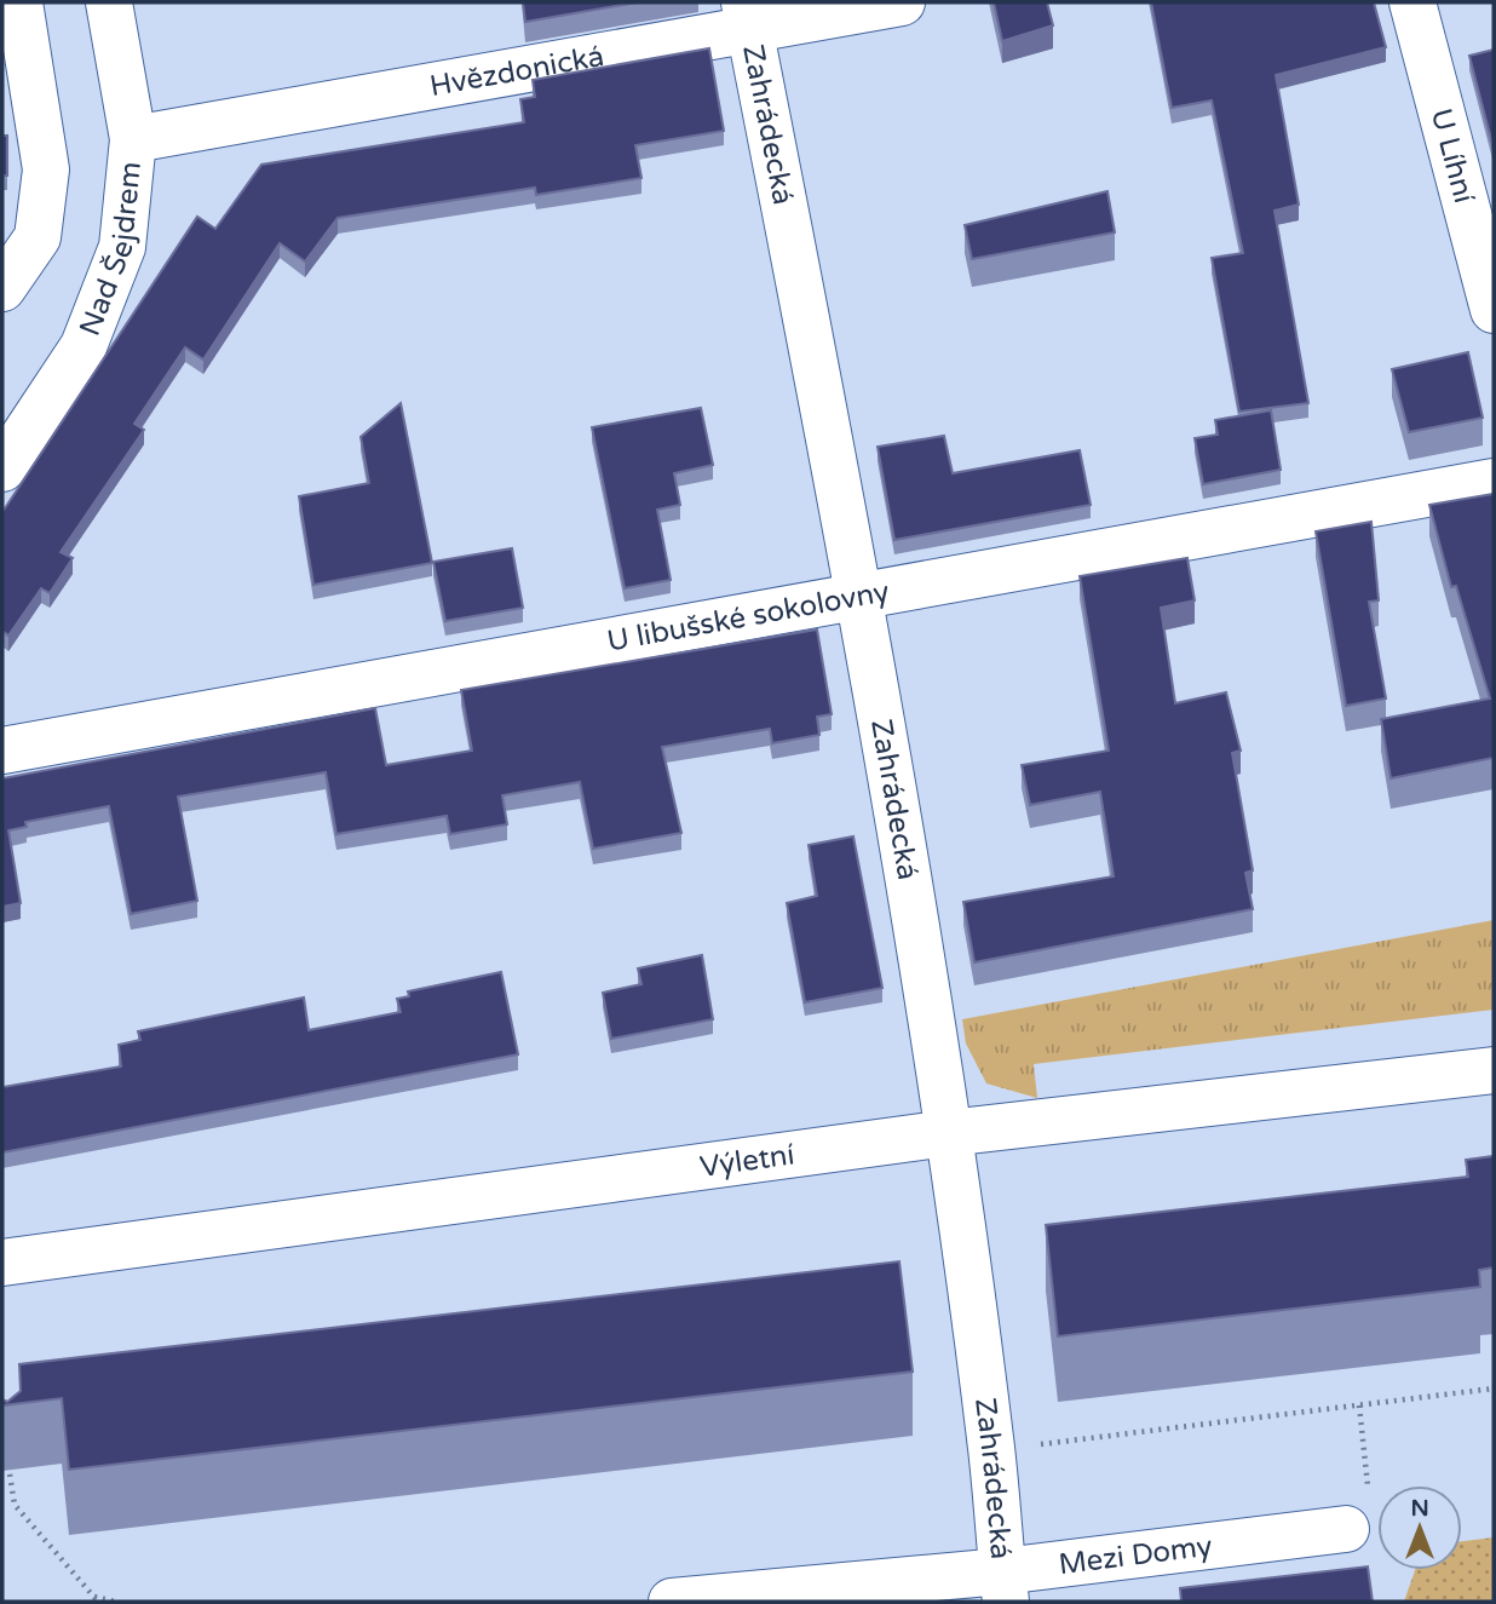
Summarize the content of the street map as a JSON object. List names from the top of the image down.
{
  "streets": {
    "street": [
      "Hvězdonická",
      "Zahrádecká",
      "U Líhní",
      "Nad Šejdrem",
      "U libušské sokolovny",
      "Výletní",
      "Mezi Domy"
    ]
  },
  "crossings": [
    ["Hvězdonická", "Zahrádecká"],
    ["Hvězdonická", "Nad Šejdrem"],
    ["Zahrádecká", "U libušské sokolovny"],
    ["Zahrádecká", "Výletní"],
    ["Zahrádecká", "Mezi Domy"]
  ],
  "north": "top"
}
